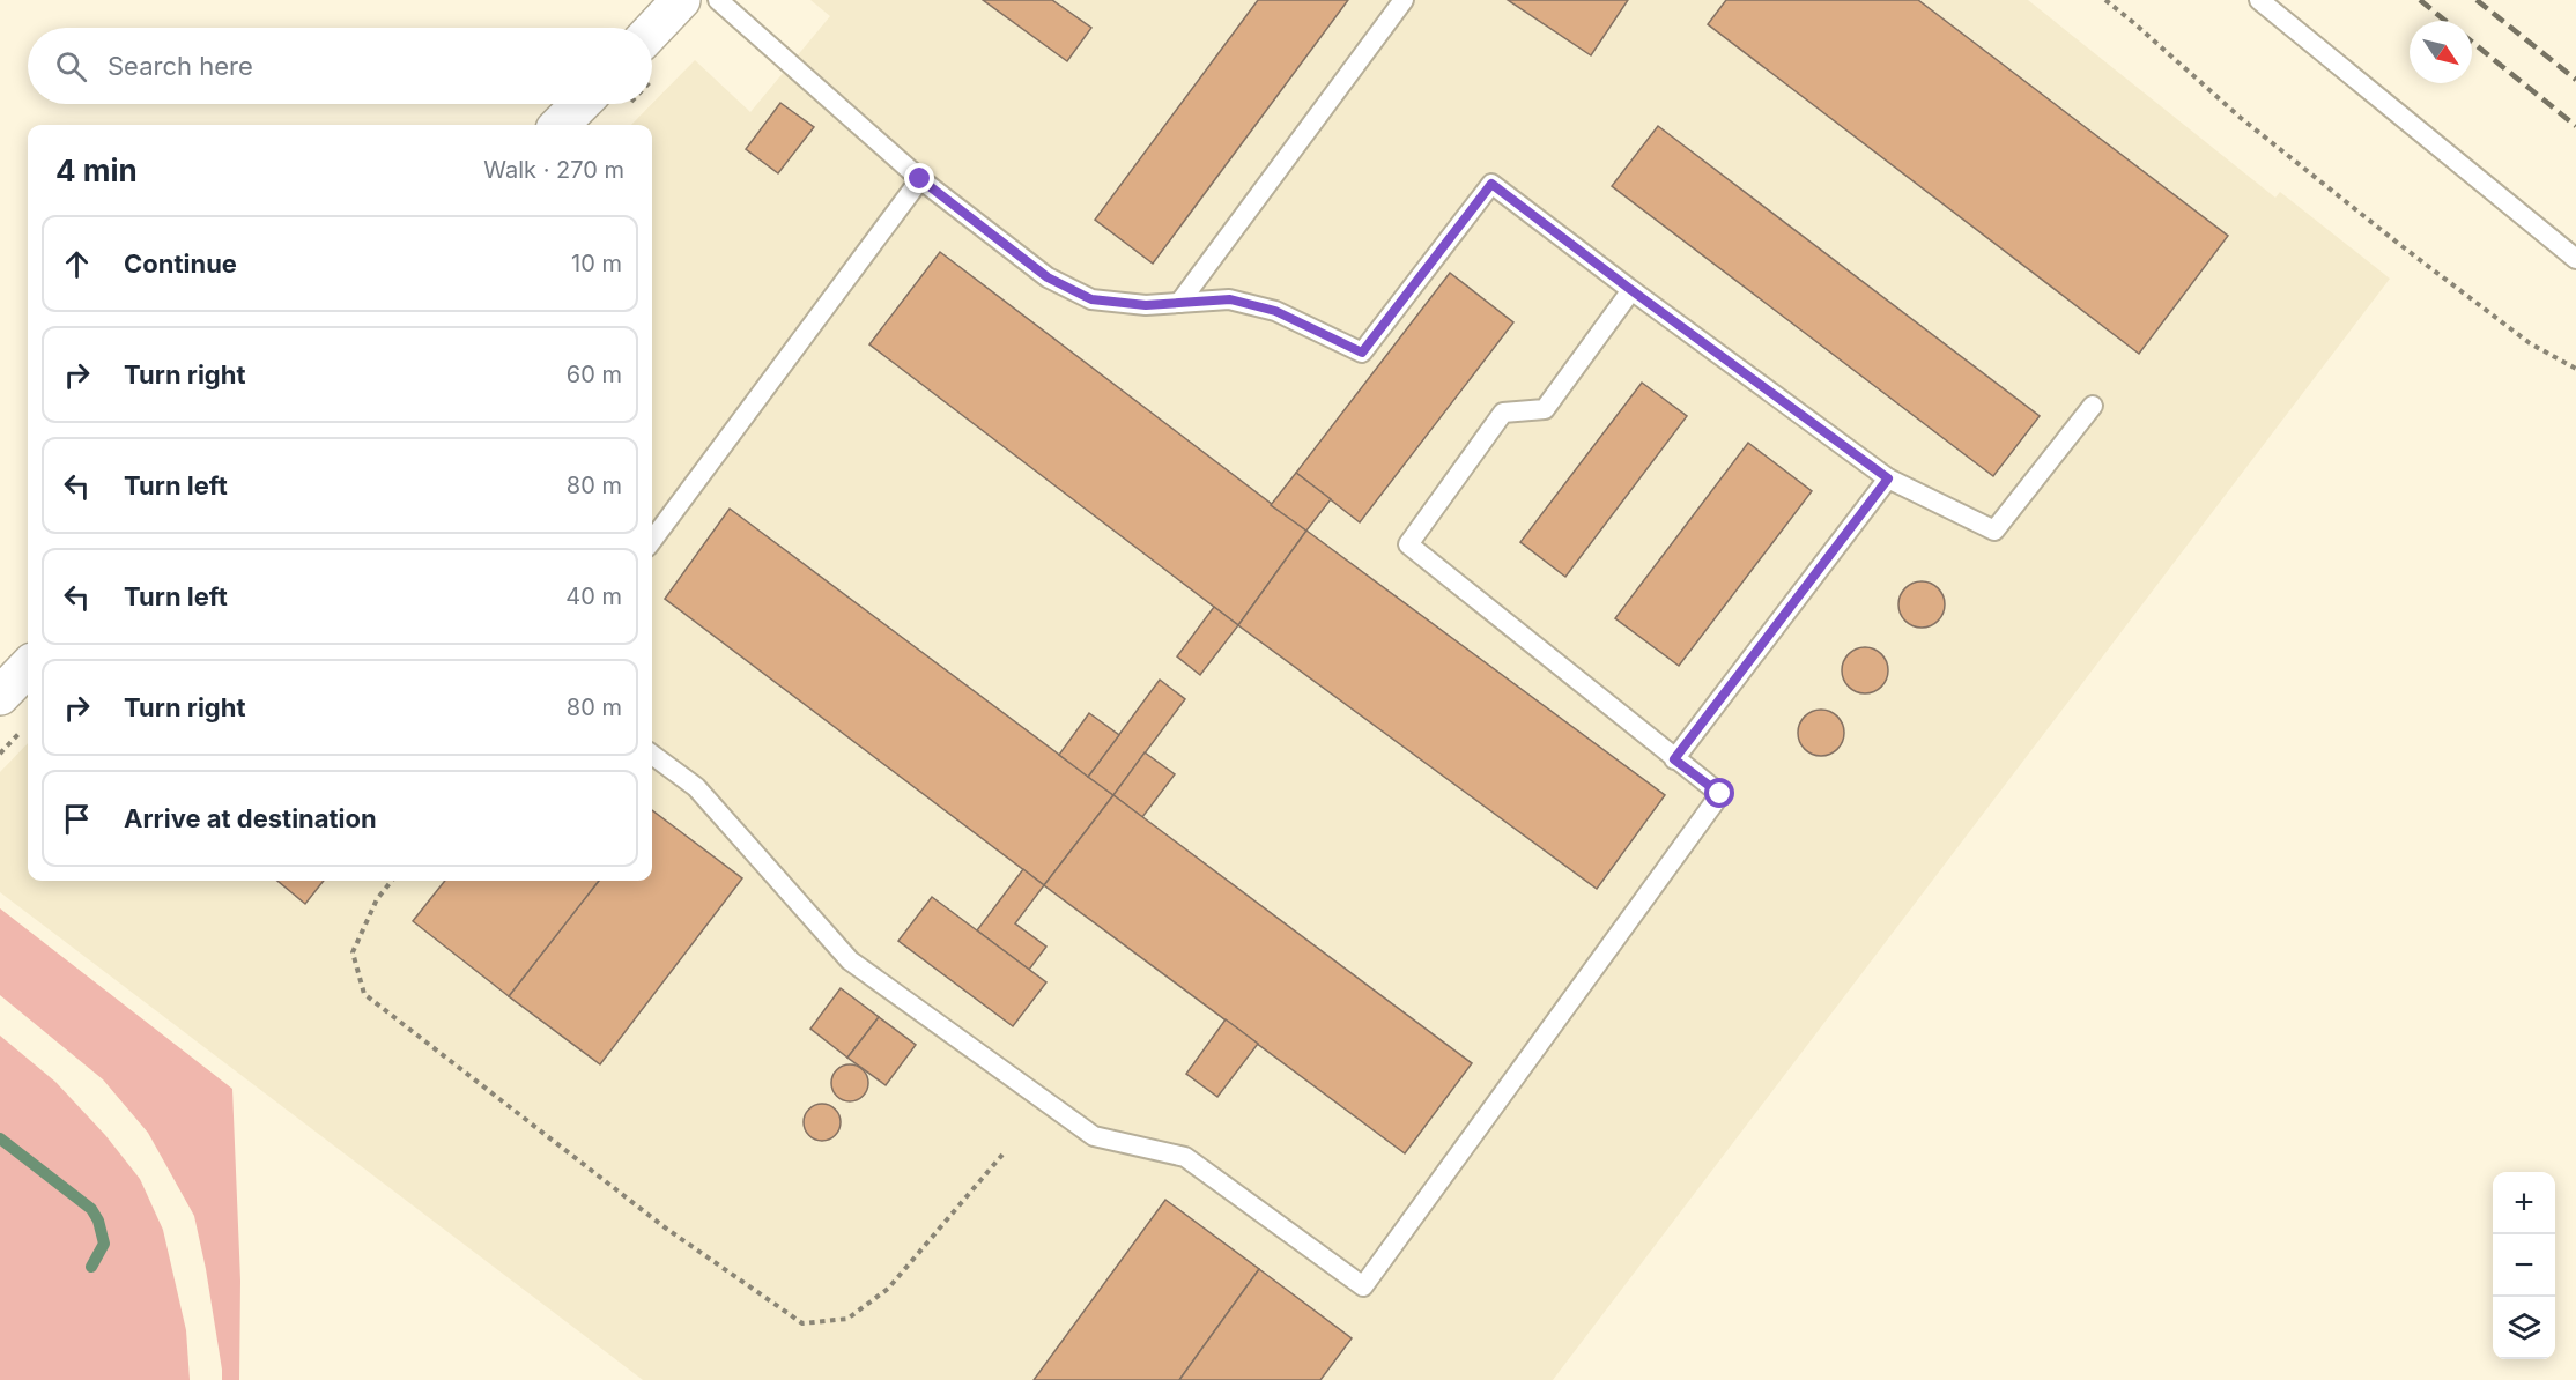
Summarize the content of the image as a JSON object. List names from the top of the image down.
{
  "north": "bottom right",
  "page": {
    "search": "Search here",
    "heading": ["4 min", "Walk · 270 m"],
    "list": [
      ["Continue", "10 m"],
      ["Turn right", "60 m"],
      ["Turn left", "80 m"],
      ["Turn left", "40 m"],
      ["Turn right", "80 m"],
      "Arrive at destination"
    ],
    "map_buttons": ["+", "−"]
  }
}
